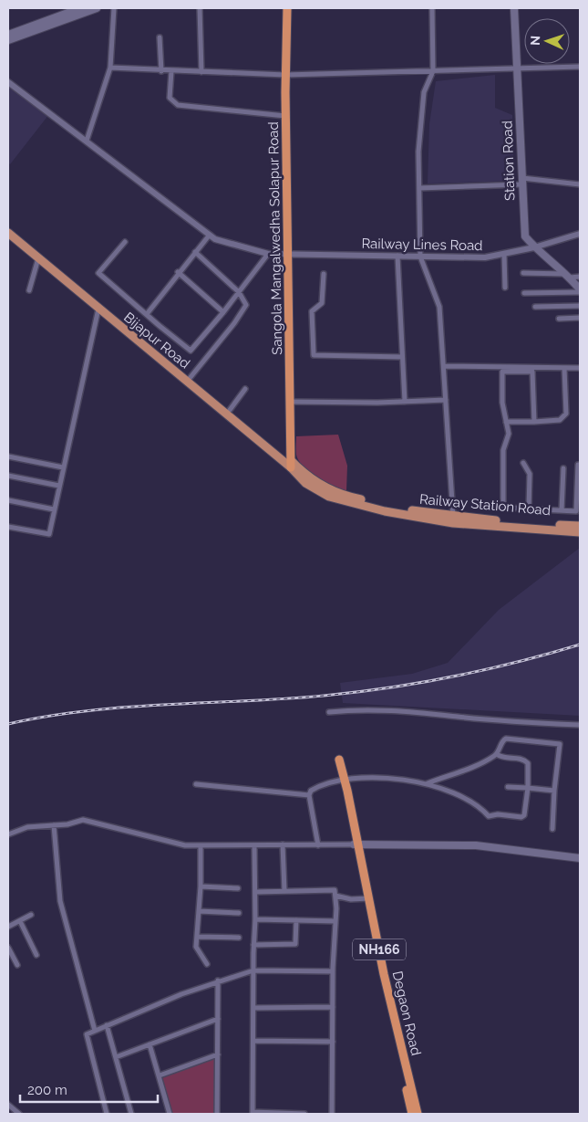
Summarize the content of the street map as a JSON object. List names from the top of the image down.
{
  "streets": {
    "highway": ["Sangola Mangalwedha Solapur Road", "NH166", "Degaon Road"],
    "main road": ["Station Road", "Bijapur Road", "Railway Station Road"],
    "street": ["Railway Lines Road"]
  },
  "crossings": [
    ["Station Road", "Railway Lines Road"],
    ["Sangola Mangalwedha Solapur Road", "Railway Lines Road"],
    ["Sangola Mangalwedha Solapur Road", "Bijapur Road"],
    ["Sangola Mangalwedha Solapur Road", "Railway Station Road"],
    ["Bijapur Road", "Railway Station Road"]
  ],
  "scale_bar": "200 m",
  "north": "left"
}
